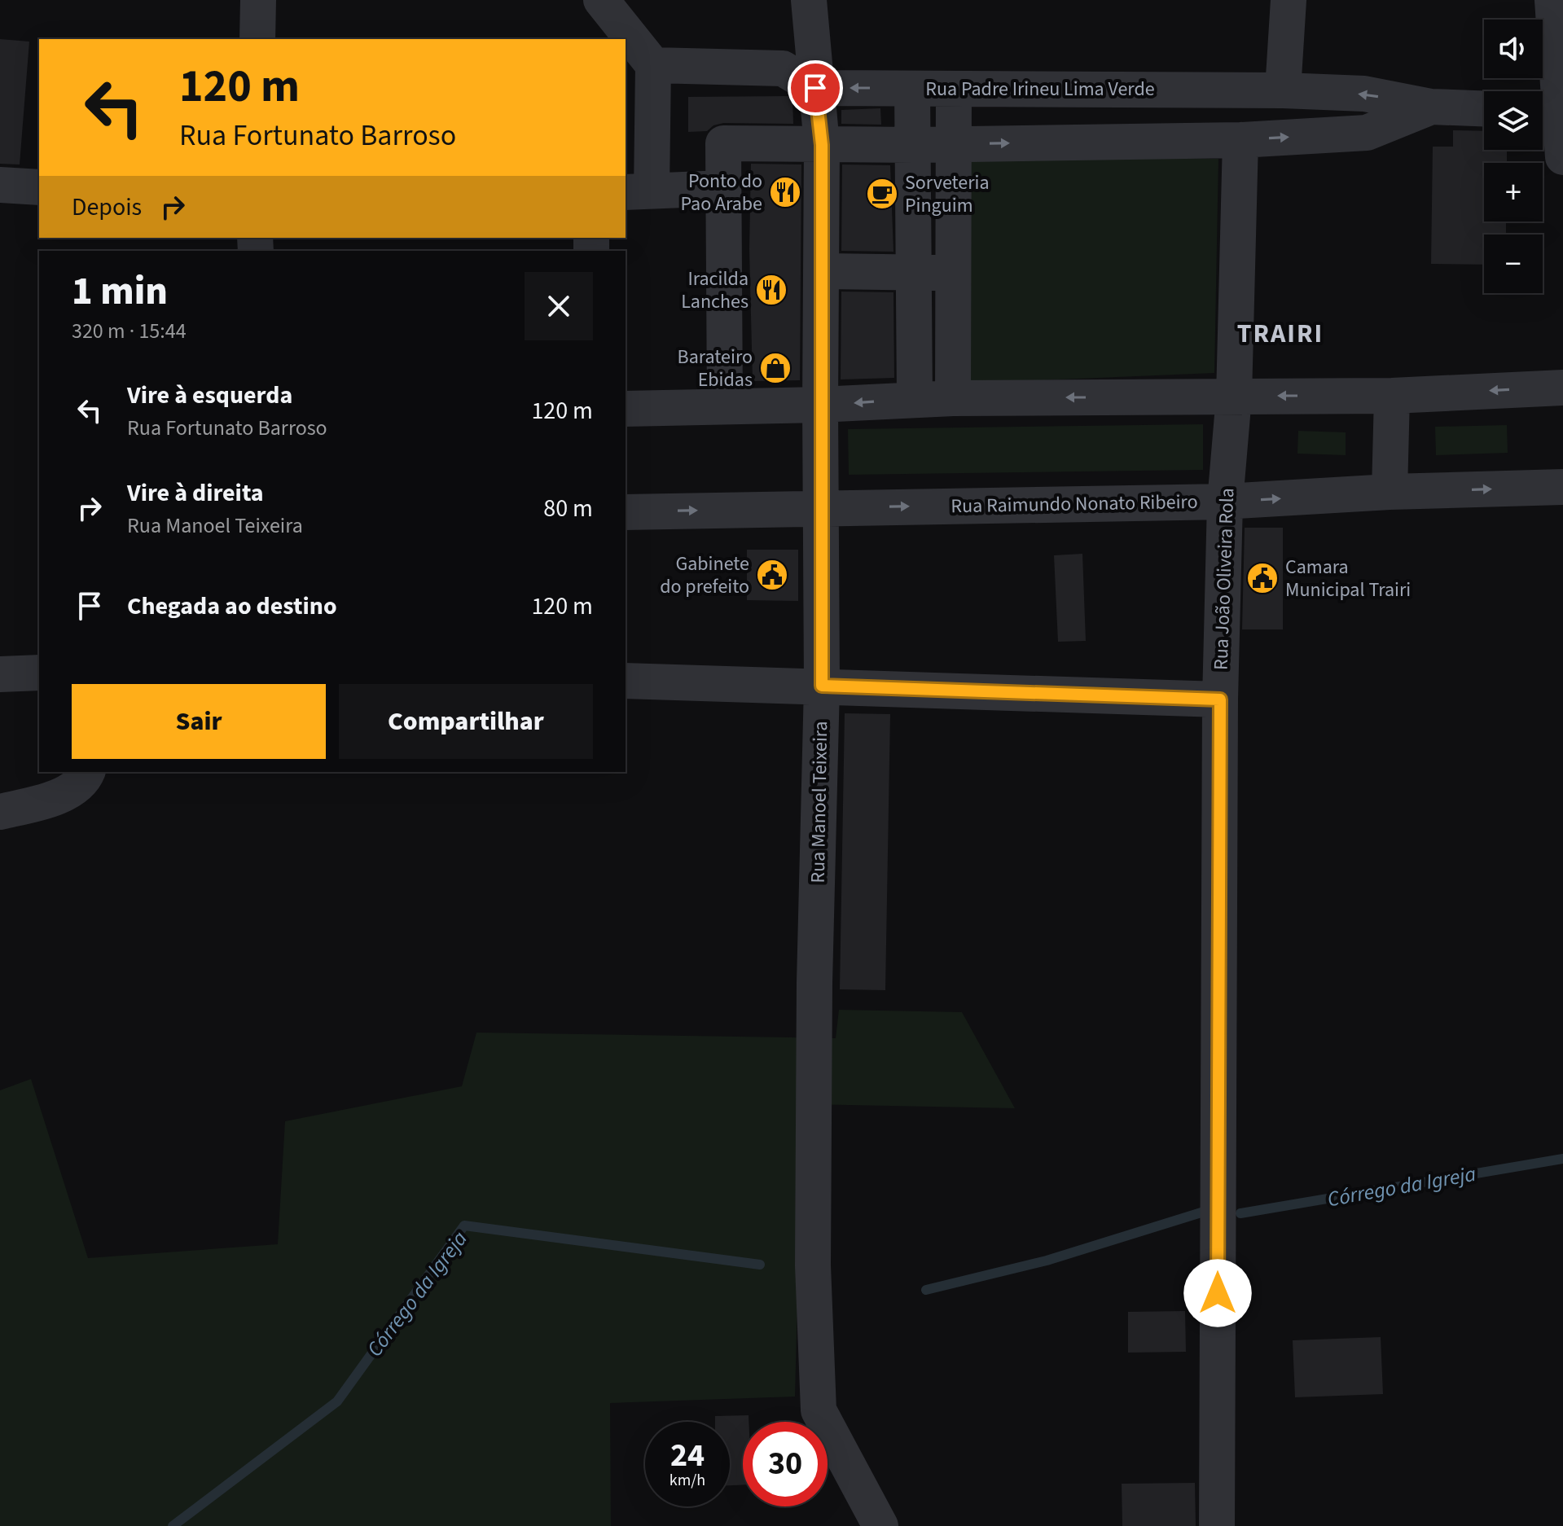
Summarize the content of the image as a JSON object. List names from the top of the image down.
{
  "streets": {
    "street": [
      "Rua Padre Irineu Lima Verde",
      "Rua Raimundo Nonato Ribeiro",
      "Rua João Oliveira Rola",
      "Rua Manoel Teixeira"
    ]
  },
  "crossings": [
    ["Rua Padre Irineu Lima Verde", "Rua João Oliveira Rola"],
    ["Rua Padre Irineu Lima Verde", "Rua Manoel Teixeira"],
    ["Rua Raimundo Nonato Ribeiro", "Rua João Oliveira Rola"],
    ["Rua Raimundo Nonato Ribeiro", "Rua Manoel Teixeira"]
  ],
  "districts": ["TRAIRI"],
  "water": ["Córrego da Igreja"],
  "places": {
    "restaurant": ["Ponto do Pao Arabe", "Iracilda Lanches"],
    "cafe": ["Sorveteria Pinguim"],
    "shop": ["Barateiro Ebidas"],
    "public building": ["Gabinete do prefeito", "Camara Municipal Trairi"]
  },
  "page": {
    "map_buttons": ["+", "−"],
    "turn": ["120 m", "Rua Fortunato Barroso"],
    "then": "Depois",
    "heading": ["1 min", "320 m · 15:44"],
    "list": [
      {
        "name": "Vire à esquerda",
        "note": "Rua Fortunato Barroso",
        "value": "120 m"
      },
      {
        "name": "Vire à direita",
        "note": "Rua Manoel Teixeira",
        "value": "80 m"
      },
      {
        "name": "Chegada ao destino",
        "value": "120 m"
      }
    ],
    "buttons": ["Sair", "Compartilhar"],
    "speed": "24 km/h",
    "limit": "30"
  }
}
